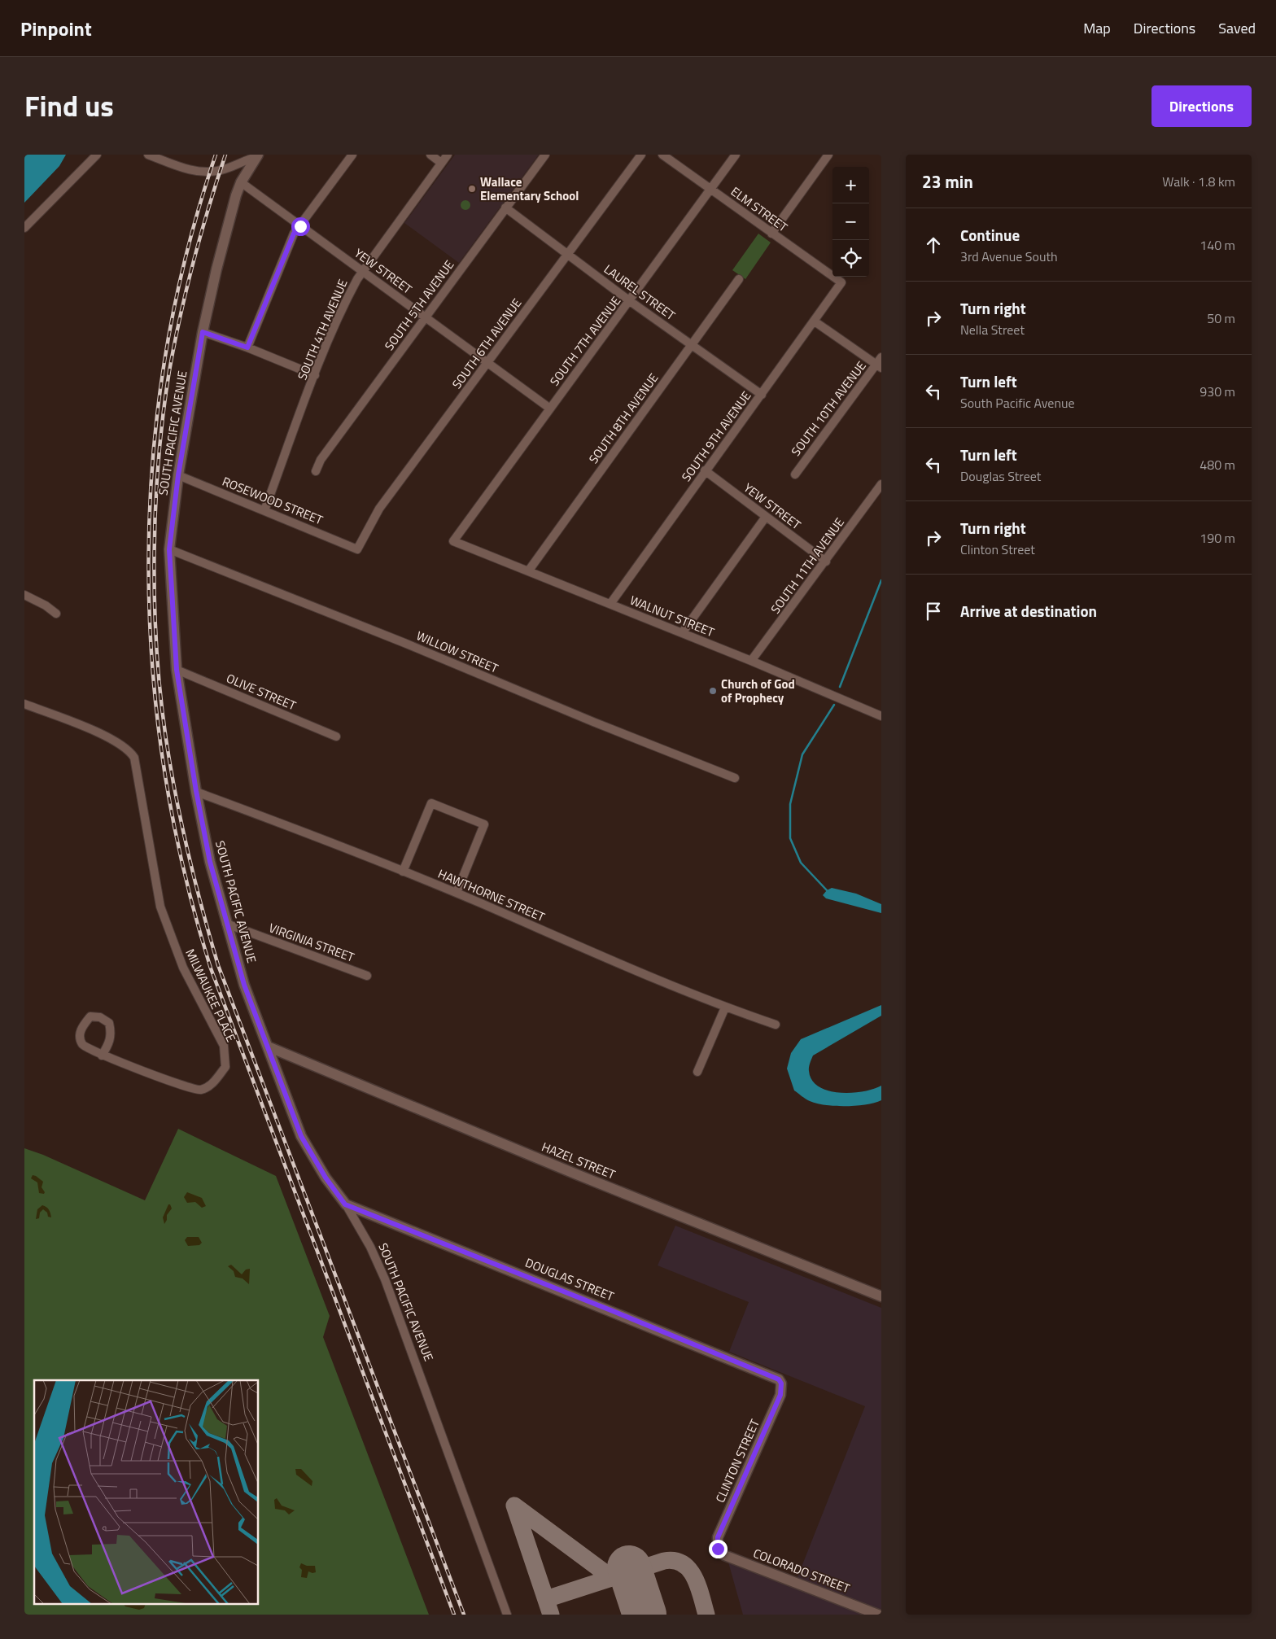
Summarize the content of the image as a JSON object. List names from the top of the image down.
{
  "streets": {
    "street": [
      "ELM STREET",
      "YEW STREET",
      "LAUREL STREET",
      "SOUTH 5TH AVENUE",
      "SOUTH 4TH AVENUE",
      "SOUTH 7TH AVENUE",
      "SOUTH 6TH AVENUE",
      "SOUTH 10TH AVENUE",
      "SOUTH 8TH AVENUE",
      "SOUTH PACIFIC AVENUE",
      "SOUTH 9TH AVENUE",
      "ROSEWOOD STREET",
      "SOUTH 11TH AVENUE",
      "WALNUT STREET",
      "WILLOW STREET",
      "OLIVE STREET",
      "HAWTHORNE STREET",
      "VIRGINIA STREET",
      "MILWAUKEE PLACE",
      "HAZEL STREET",
      "DOUGLAS STREET",
      "CLINTON STREET",
      "COLORADO STREET"
    ]
  },
  "crossings": [
    ["ELM STREET", "SOUTH 7TH AVENUE"],
    ["ELM STREET", "SOUTH 9TH AVENUE"],
    ["YEW STREET", "SOUTH 5TH AVENUE"],
    ["YEW STREET", "SOUTH 4TH AVENUE"],
    ["YEW STREET", "SOUTH 7TH AVENUE"],
    ["YEW STREET", "SOUTH 6TH AVENUE"],
    ["YEW STREET", "SOUTH PACIFIC AVENUE"],
    ["YEW STREET", "SOUTH 9TH AVENUE"],
    ["YEW STREET", "SOUTH 11TH AVENUE"],
    ["LAUREL STREET", "SOUTH 5TH AVENUE"],
    ["LAUREL STREET", "SOUTH 7TH AVENUE"],
    ["LAUREL STREET", "SOUTH 6TH AVENUE"],
    ["LAUREL STREET", "SOUTH 8TH AVENUE"],
    ["LAUREL STREET", "SOUTH 9TH AVENUE"],
    ["SOUTH 4TH AVENUE", "ROSEWOOD STREET"],
    ["SOUTH 7TH AVENUE", "WALNUT STREET"],
    ["SOUTH 6TH AVENUE", "ROSEWOOD STREET"],
    ["SOUTH 8TH AVENUE", "WALNUT STREET"],
    ["SOUTH PACIFIC AVENUE", "ROSEWOOD STREET"],
    ["SOUTH PACIFIC AVENUE", "WILLOW STREET"],
    ["SOUTH PACIFIC AVENUE", "OLIVE STREET"],
    ["SOUTH PACIFIC AVENUE", "HAWTHORNE STREET"],
    ["SOUTH PACIFIC AVENUE", "VIRGINIA STREET"],
    ["SOUTH PACIFIC AVENUE", "HAZEL STREET"],
    ["SOUTH PACIFIC AVENUE", "DOUGLAS STREET"],
    ["SOUTH 9TH AVENUE", "WALNUT STREET"],
    ["SOUTH 11TH AVENUE", "WALNUT STREET"],
    ["DOUGLAS STREET", "CLINTON STREET"],
    ["CLINTON STREET", "COLORADO STREET"]
  ],
  "places": ["Wallace Elementary School", "Church of God of Prophecy"],
  "page": {
    "header": "Pinpoint",
    "nav": ["Map", "Directions", "Saved"],
    "title": "Find us",
    "buttons": "Directions",
    "heading": ["23 min", "Walk · 1.8 km"],
    "map_buttons": ["+", "−"],
    "list": [
      ["Continue", "3rd Avenue South", "140 m"],
      ["Turn right", "Nella Street", "50 m"],
      ["Turn left", "South Pacific Avenue", "930 m"],
      ["Turn left", "Douglas Street", "480 m"],
      ["Turn right", "Clinton Street", "190 m"],
      "Arrive at destination"
    ]
  }
}
